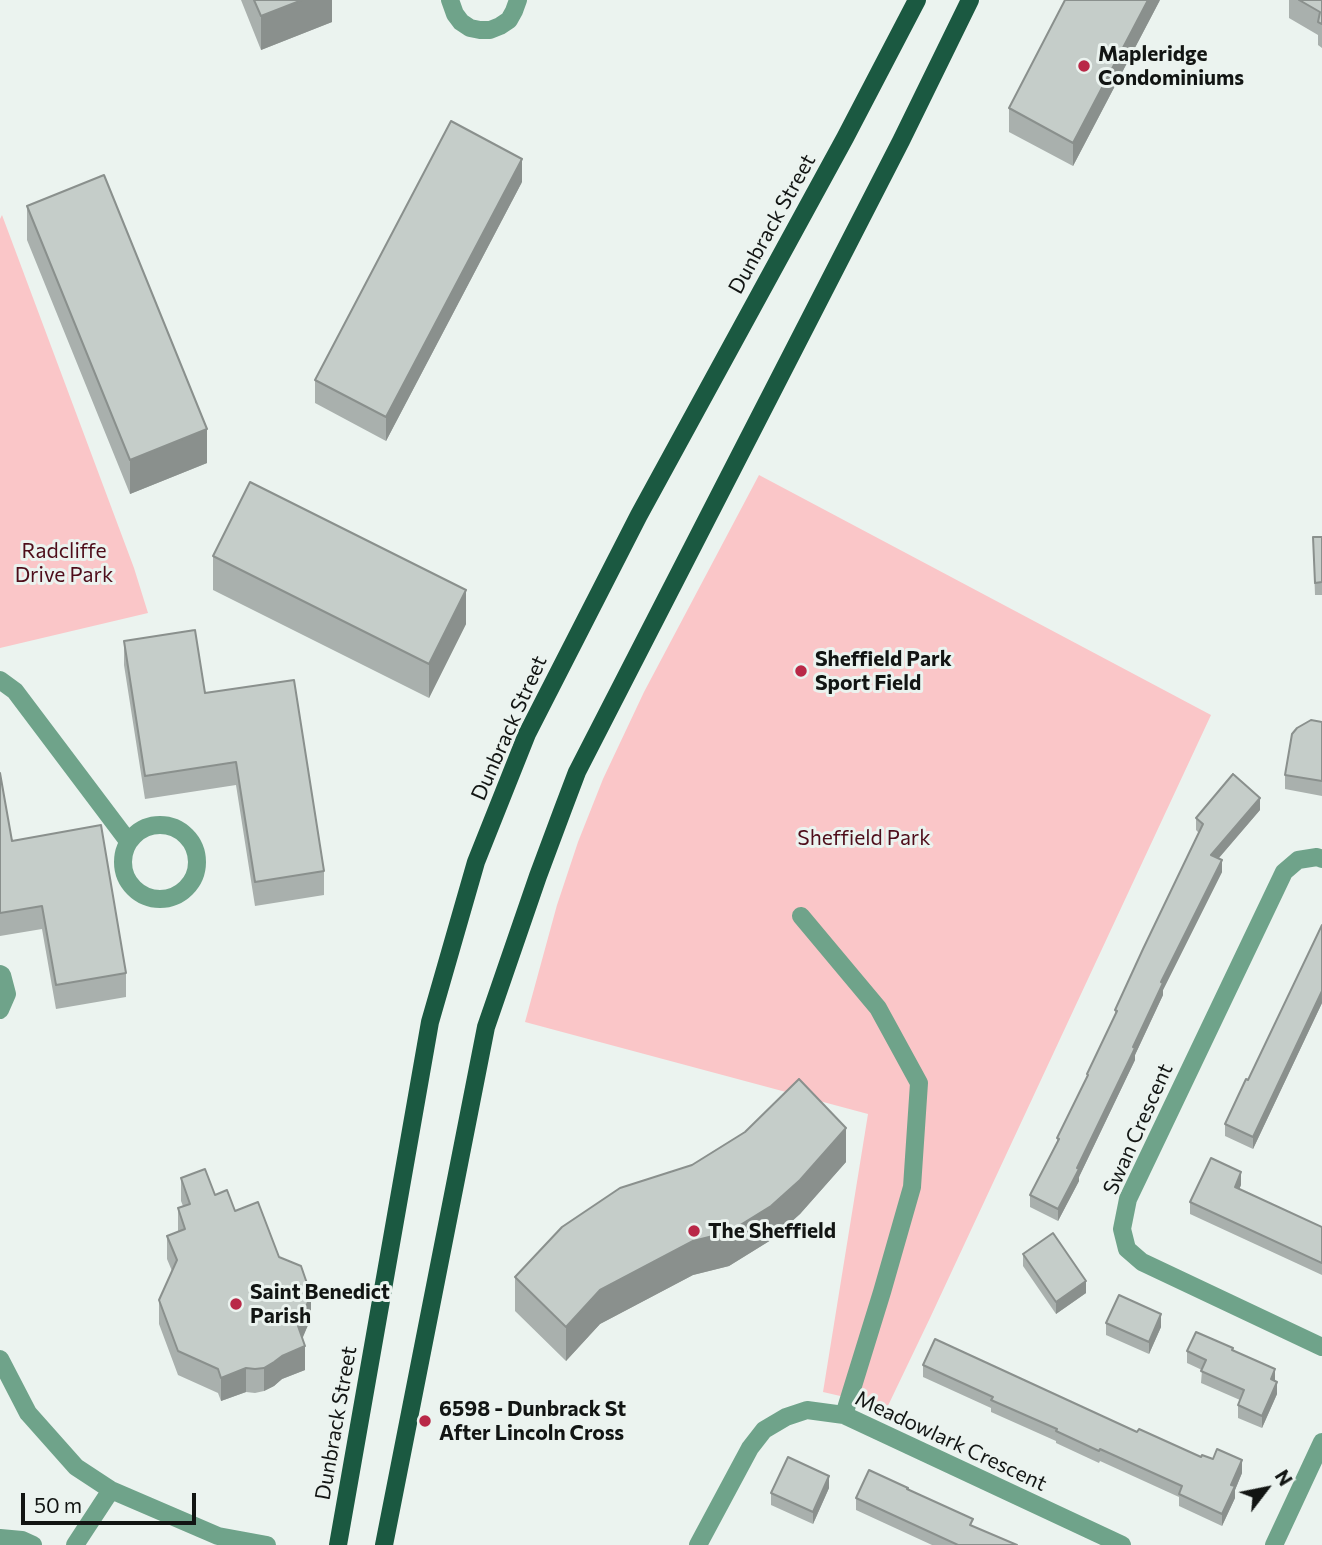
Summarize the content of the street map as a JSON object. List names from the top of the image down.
{
  "streets": {
    "main road": ["Dunbrack Street"],
    "street": ["Swan Crescent", "Meadowlark Crescent"]
  },
  "parks": ["Radcliffe Drive Park", "Sheffield Park"],
  "places": [
    "Mapleridge Condominiums",
    "Sheffield Park Sport Field",
    "The Sheffield",
    "Saint Benedict Parish",
    "6598 - Dunbrack St After Lincoln Cross"
  ],
  "scale_bar": "50 m",
  "north": "top right"
}
